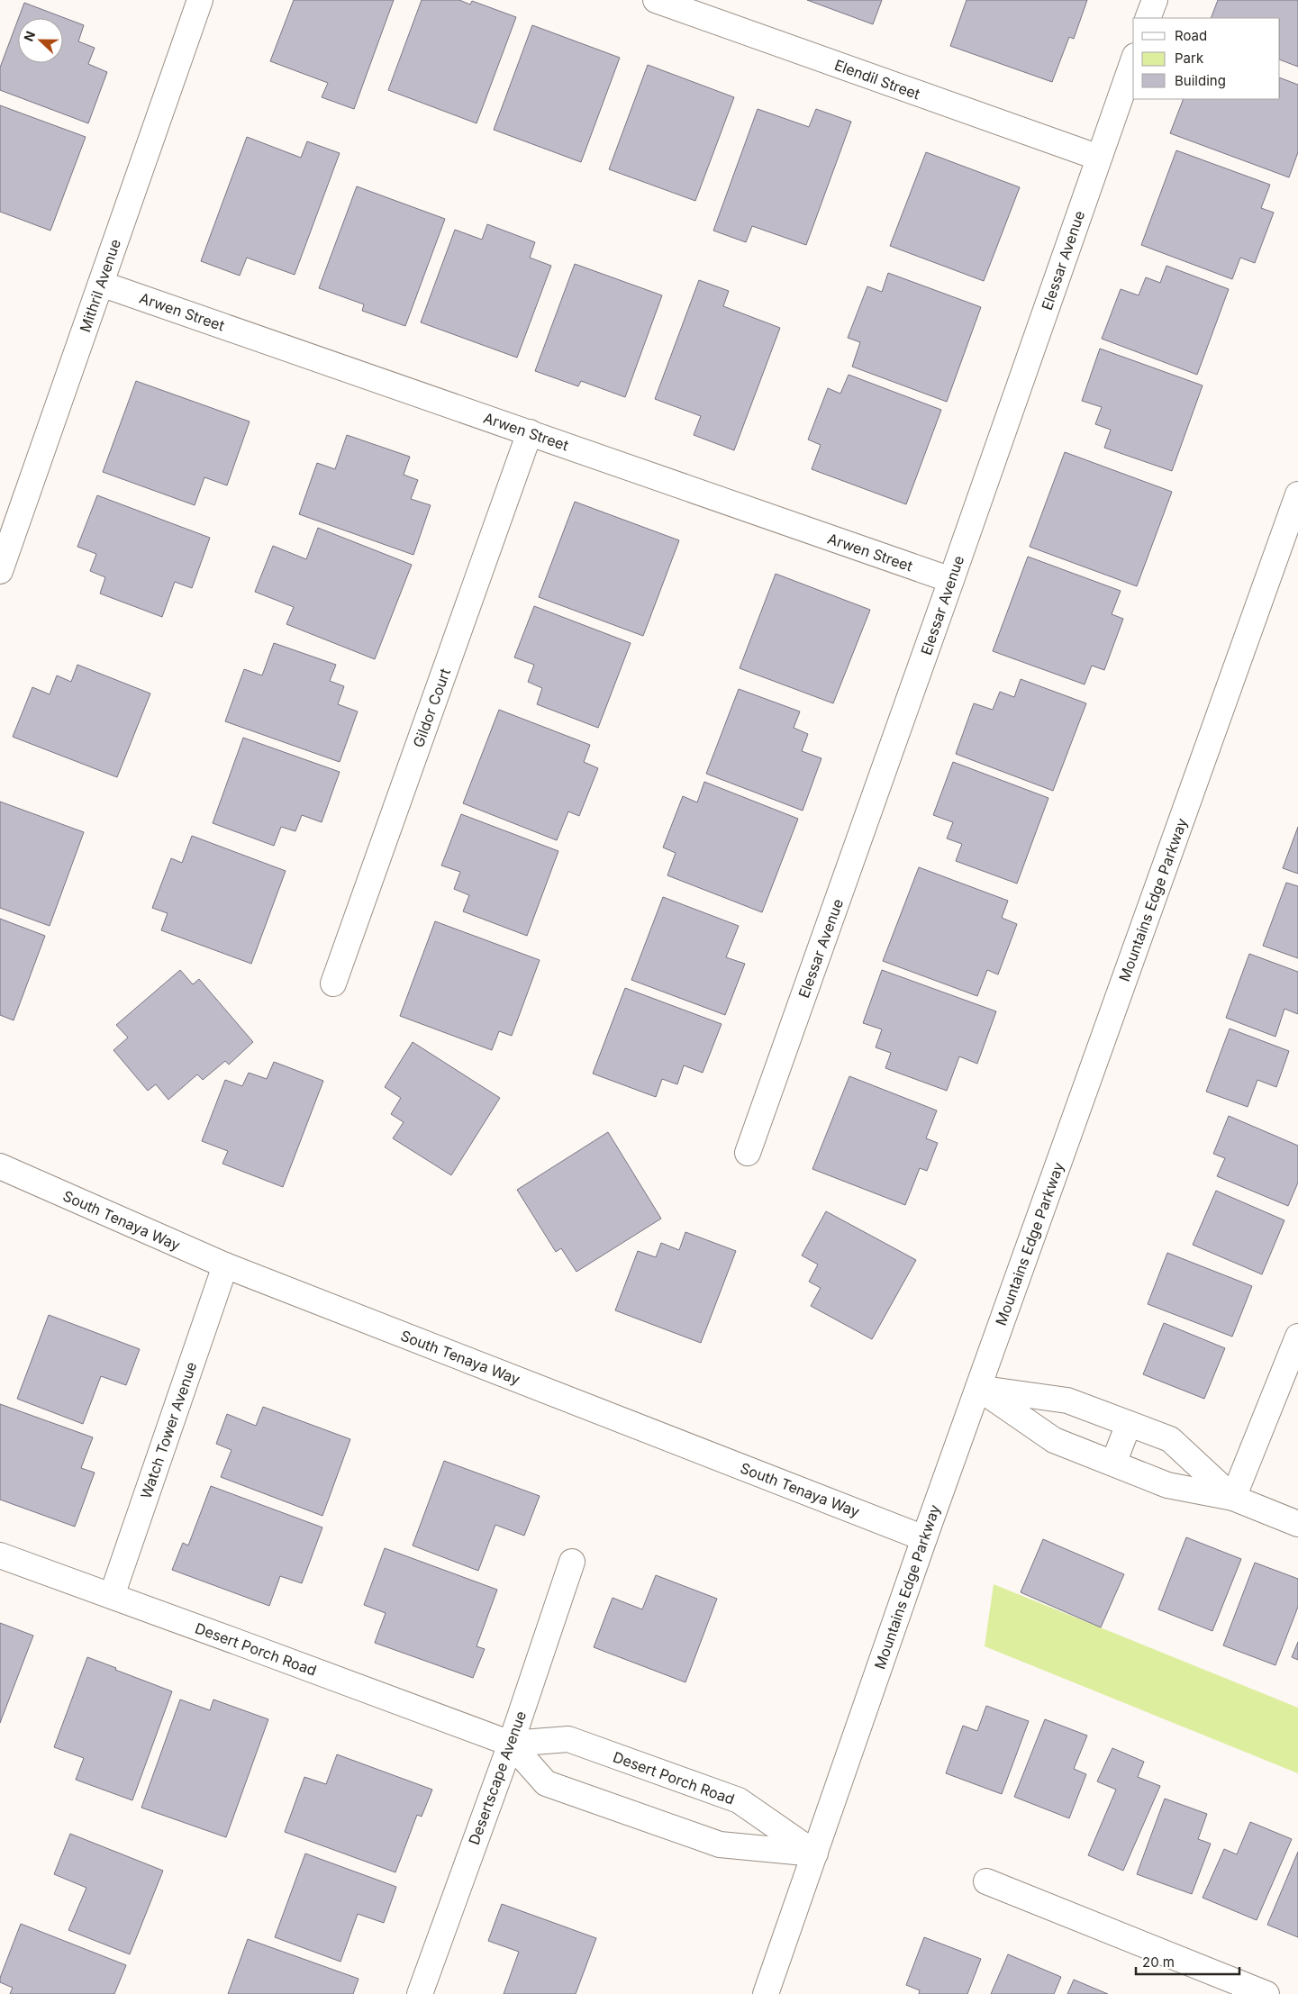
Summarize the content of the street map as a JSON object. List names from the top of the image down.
{
  "streets": {
    "street": [
      "Elendil Street",
      "Elessar Avenue",
      "Mithril Avenue",
      "Arwen Street",
      "Gildor Court",
      "Mountains Edge Parkway",
      "South Tenaya Way",
      "Watch Tower Avenue",
      "Desert Porch Road",
      "Desertscape Avenue"
    ]
  },
  "crossings": [
    ["Elendil Street", "Elessar Avenue"],
    ["Elessar Avenue", "Arwen Street"],
    ["Mithril Avenue", "Arwen Street"],
    ["Arwen Street", "Gildor Court"],
    ["Mountains Edge Parkway", "South Tenaya Way"],
    ["Mountains Edge Parkway", "Desert Porch Road"],
    ["South Tenaya Way", "Watch Tower Avenue"],
    ["Watch Tower Avenue", "Desert Porch Road"],
    ["Desert Porch Road", "Desertscape Avenue"]
  ],
  "legend": ["Road", "Park", "Building"],
  "scale_bar": "20 m",
  "north": "left"
}
